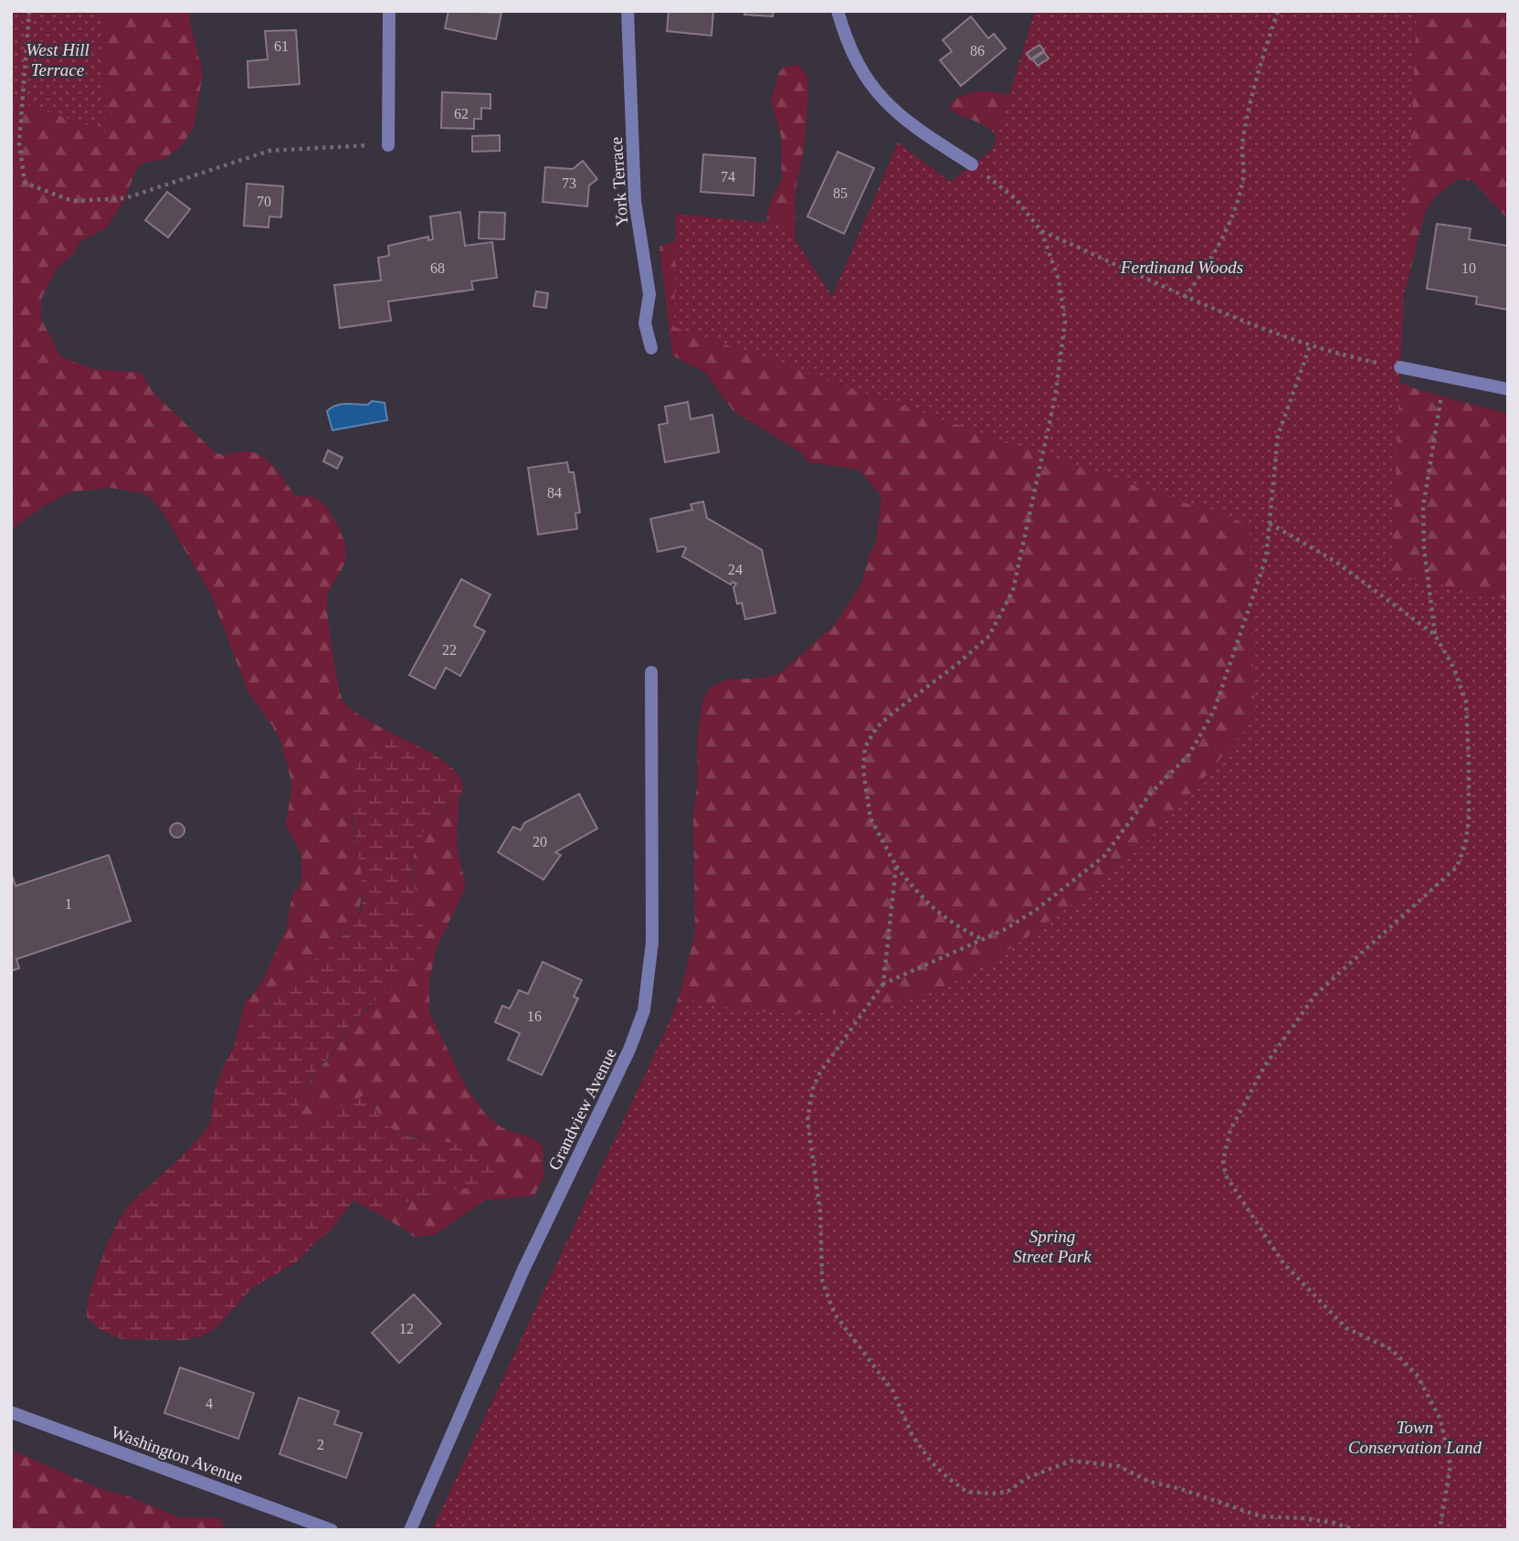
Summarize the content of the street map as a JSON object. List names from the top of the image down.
{
  "streets": {
    "street": ["York Terrace", "Grandview Avenue", "Washington Avenue"]
  },
  "parks": [
    "West Hill Terrace",
    "Ferdinand Woods",
    "Spring Street Park",
    "Town Conservation Land"
  ],
  "house_numbers": [
    "61",
    "86",
    "62",
    "74",
    "73",
    "85",
    "70",
    "68",
    "10",
    "84",
    "24",
    "22",
    "20",
    "1",
    "16",
    "12",
    "4",
    "2"
  ]
}
